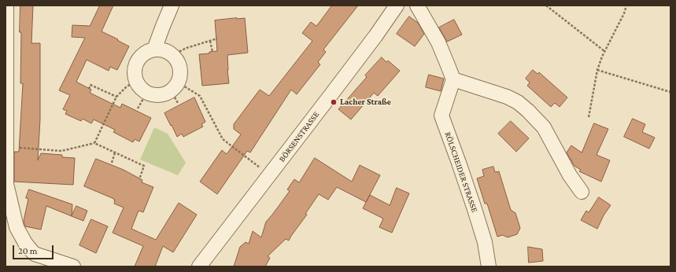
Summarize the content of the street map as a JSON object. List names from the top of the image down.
{
  "streets": {
    "street": ["BÖRSENSTRASSE", "RÖLSCHEIDER STRASSE"]
  },
  "places": ["Lacher Straße"],
  "scale_bar": "20 m"
}
